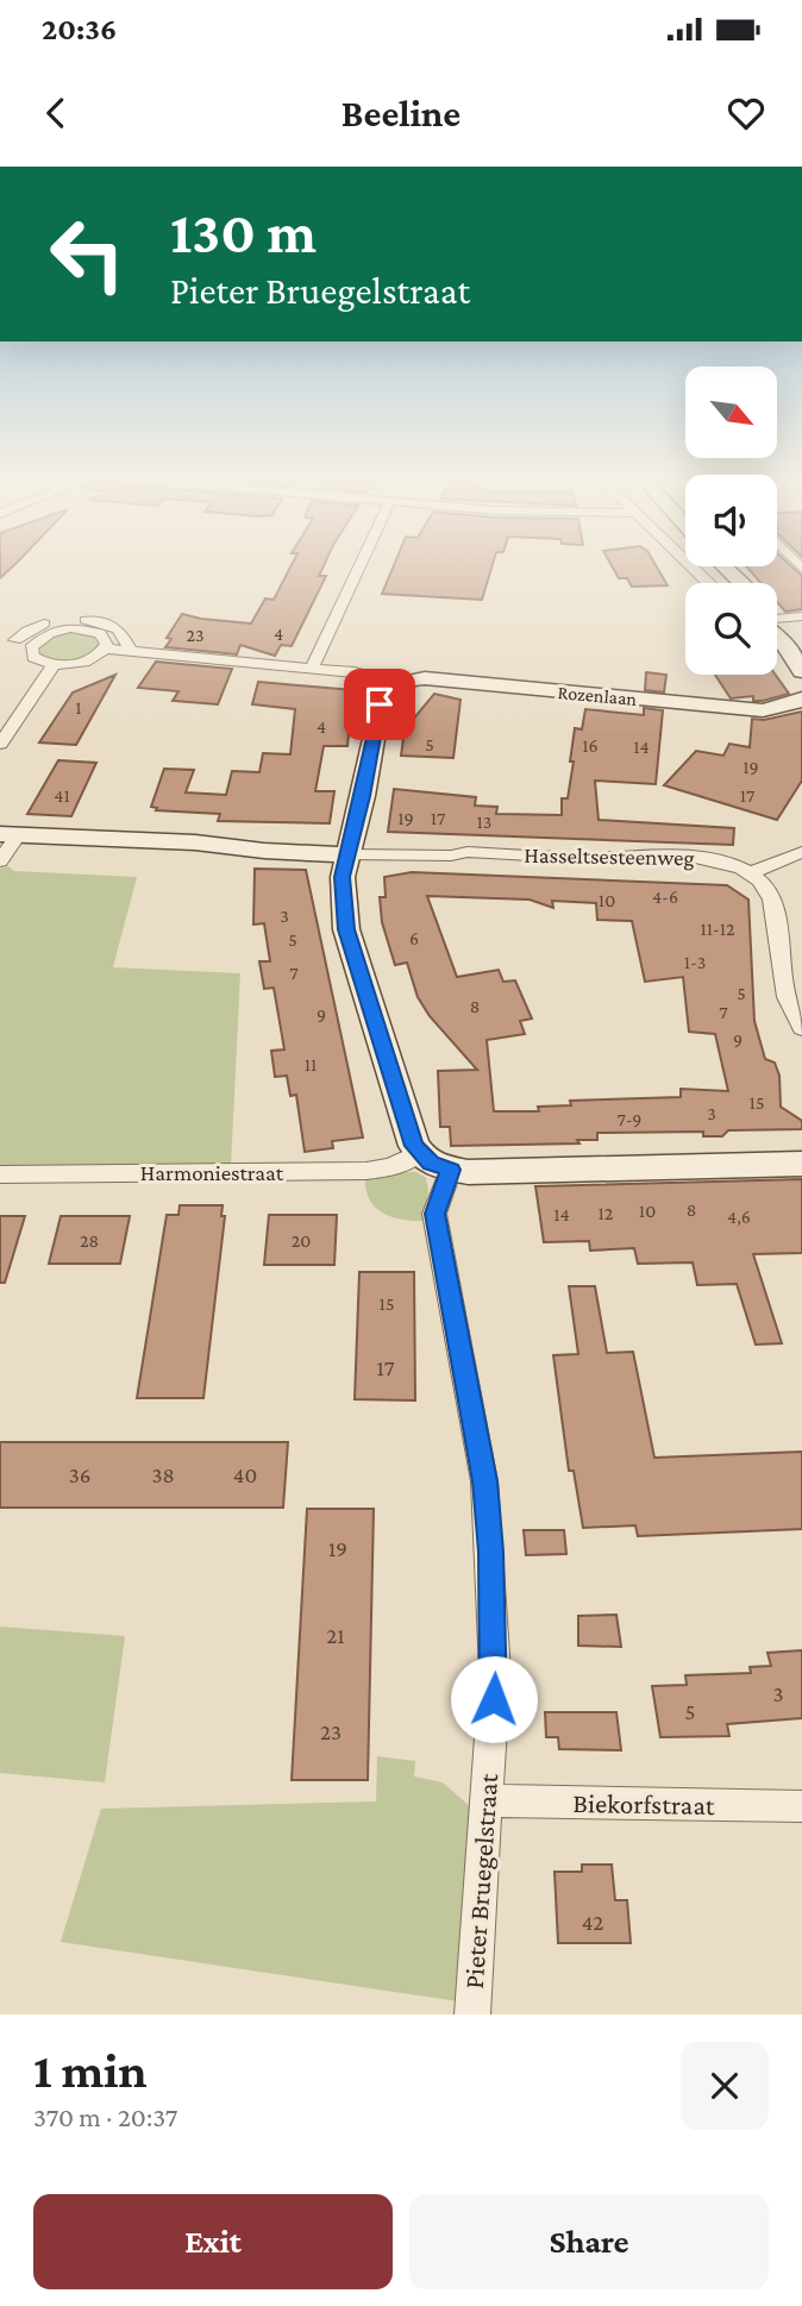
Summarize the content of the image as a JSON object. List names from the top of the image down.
{
  "streets": {
    "street": [
      "Rozenlaan",
      "Hasseltsesteenweg",
      "Harmoniestraat",
      "Biekorfstraat",
      "Pieter Bruegelstraat"
    ]
  },
  "crossings": [
    ["Biekorfstraat", "Pieter Bruegelstraat"]
  ],
  "house_numbers": [
    "4",
    "23",
    "1",
    "4",
    "5",
    "16",
    "14",
    "19",
    "41",
    "17",
    "19",
    "17",
    "13",
    "4-6",
    "10",
    "3",
    "11-12",
    "6",
    "5",
    "1-3",
    "7",
    "5",
    "8",
    "7",
    "9",
    "9",
    "11",
    "15",
    "3",
    "7-9",
    "8",
    "10",
    "12",
    "14",
    "4,6",
    "28",
    "20",
    "15",
    "17",
    "36",
    "38",
    "40",
    "19",
    "21",
    "3",
    "5",
    "23",
    "42"
  ],
  "north": "bottom right",
  "page": {
    "status": "20:36",
    "header": "Beeline",
    "turn": ["130 m", "Pieter Bruegelstraat"],
    "heading": ["1 min", "370 m · 20:37"],
    "buttons": ["Exit", "Share"]
  }
}
